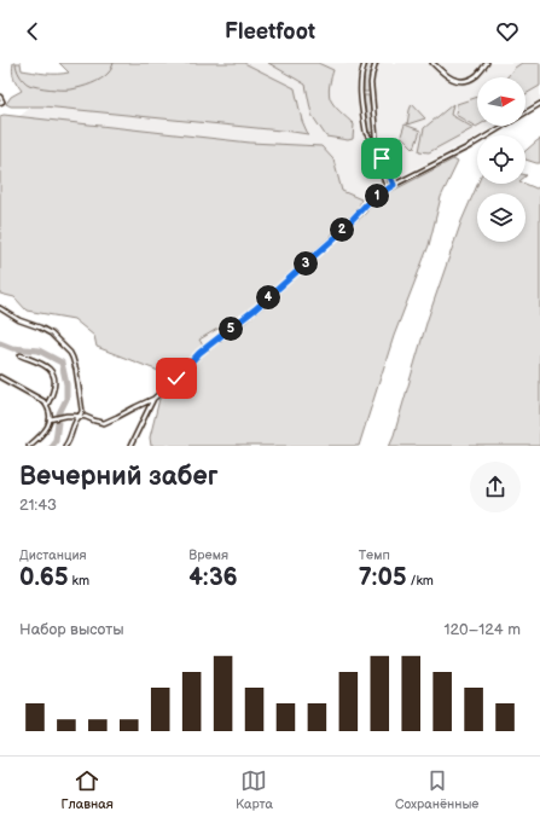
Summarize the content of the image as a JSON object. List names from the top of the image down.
{
  "north": "right",
  "page": {
    "header": "Fleetfoot",
    "pins": [
      "1",
      "2",
      "3",
      "4",
      "5"
    ],
    "heading": ["Вечерний забег", "21:43"],
    "stats": [
      ["Дистанция", "0.65 km"],
      ["Время", "4:36"],
      ["Темп", "7:05 /km"]
    ],
    "chart": ["Набор высоты", "120–124 m"],
    "tabs": ["Главная", "Карта", "Сохранённые"]
  }
}
